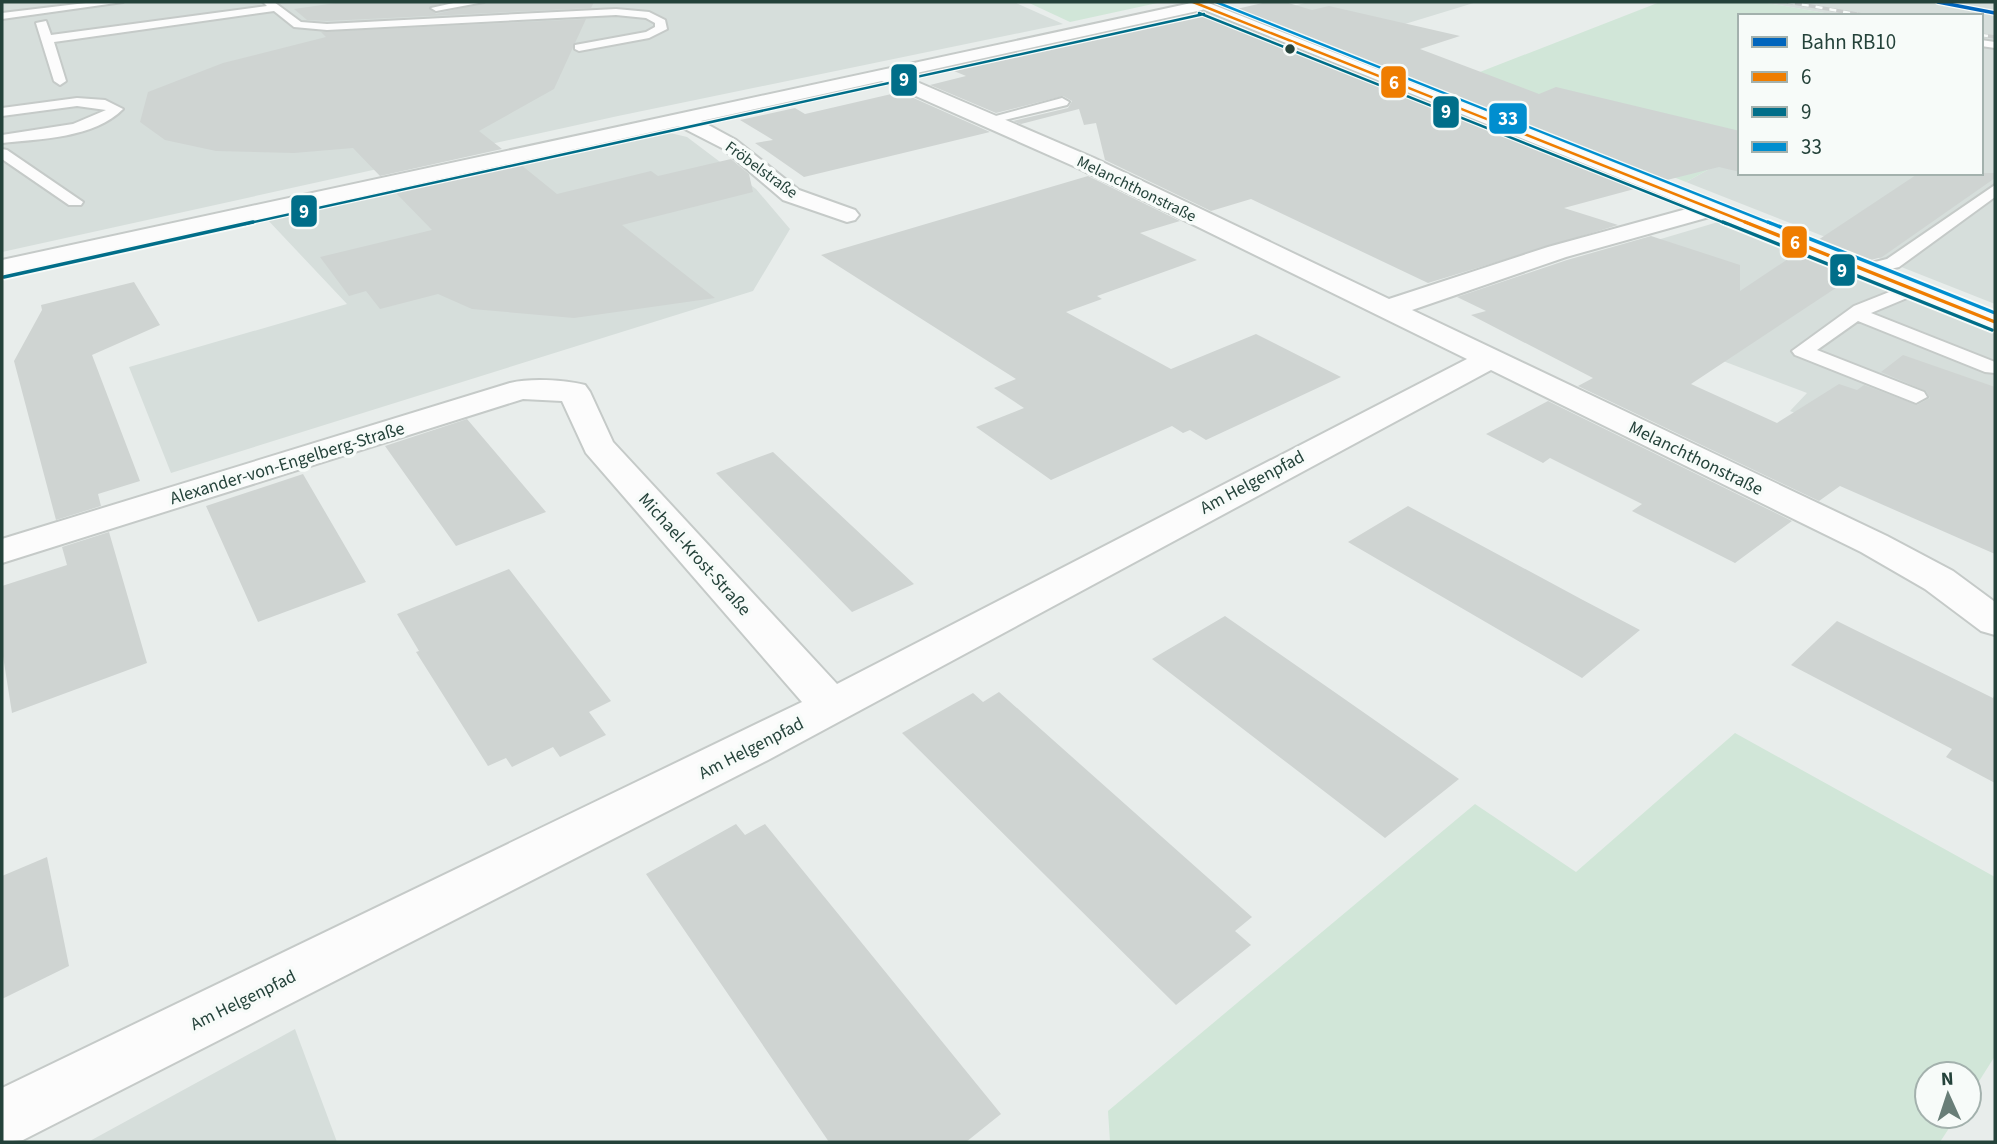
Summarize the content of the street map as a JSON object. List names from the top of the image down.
{
  "streets": {
    "street": [
      "Fröbelstraße",
      "Melanchthonstraße",
      "Alexander-von-Engelberg-Straße",
      "Am Helgenpfad",
      "Michael-Krost-Straße"
    ]
  },
  "crossings": [
    ["Melanchthonstraße", "Am Helgenpfad"],
    ["Alexander-von-Engelberg-Straße", "Michael-Krost-Straße"],
    ["Am Helgenpfad", "Michael-Krost-Straße"]
  ],
  "lines": [
    "rail line RB10",
    "transit line 6",
    "transit line 33",
    "transit line 9"
  ],
  "legend": [
    "Bahn RB10",
    "6",
    "9",
    "33"
  ],
  "north": "top"
}
